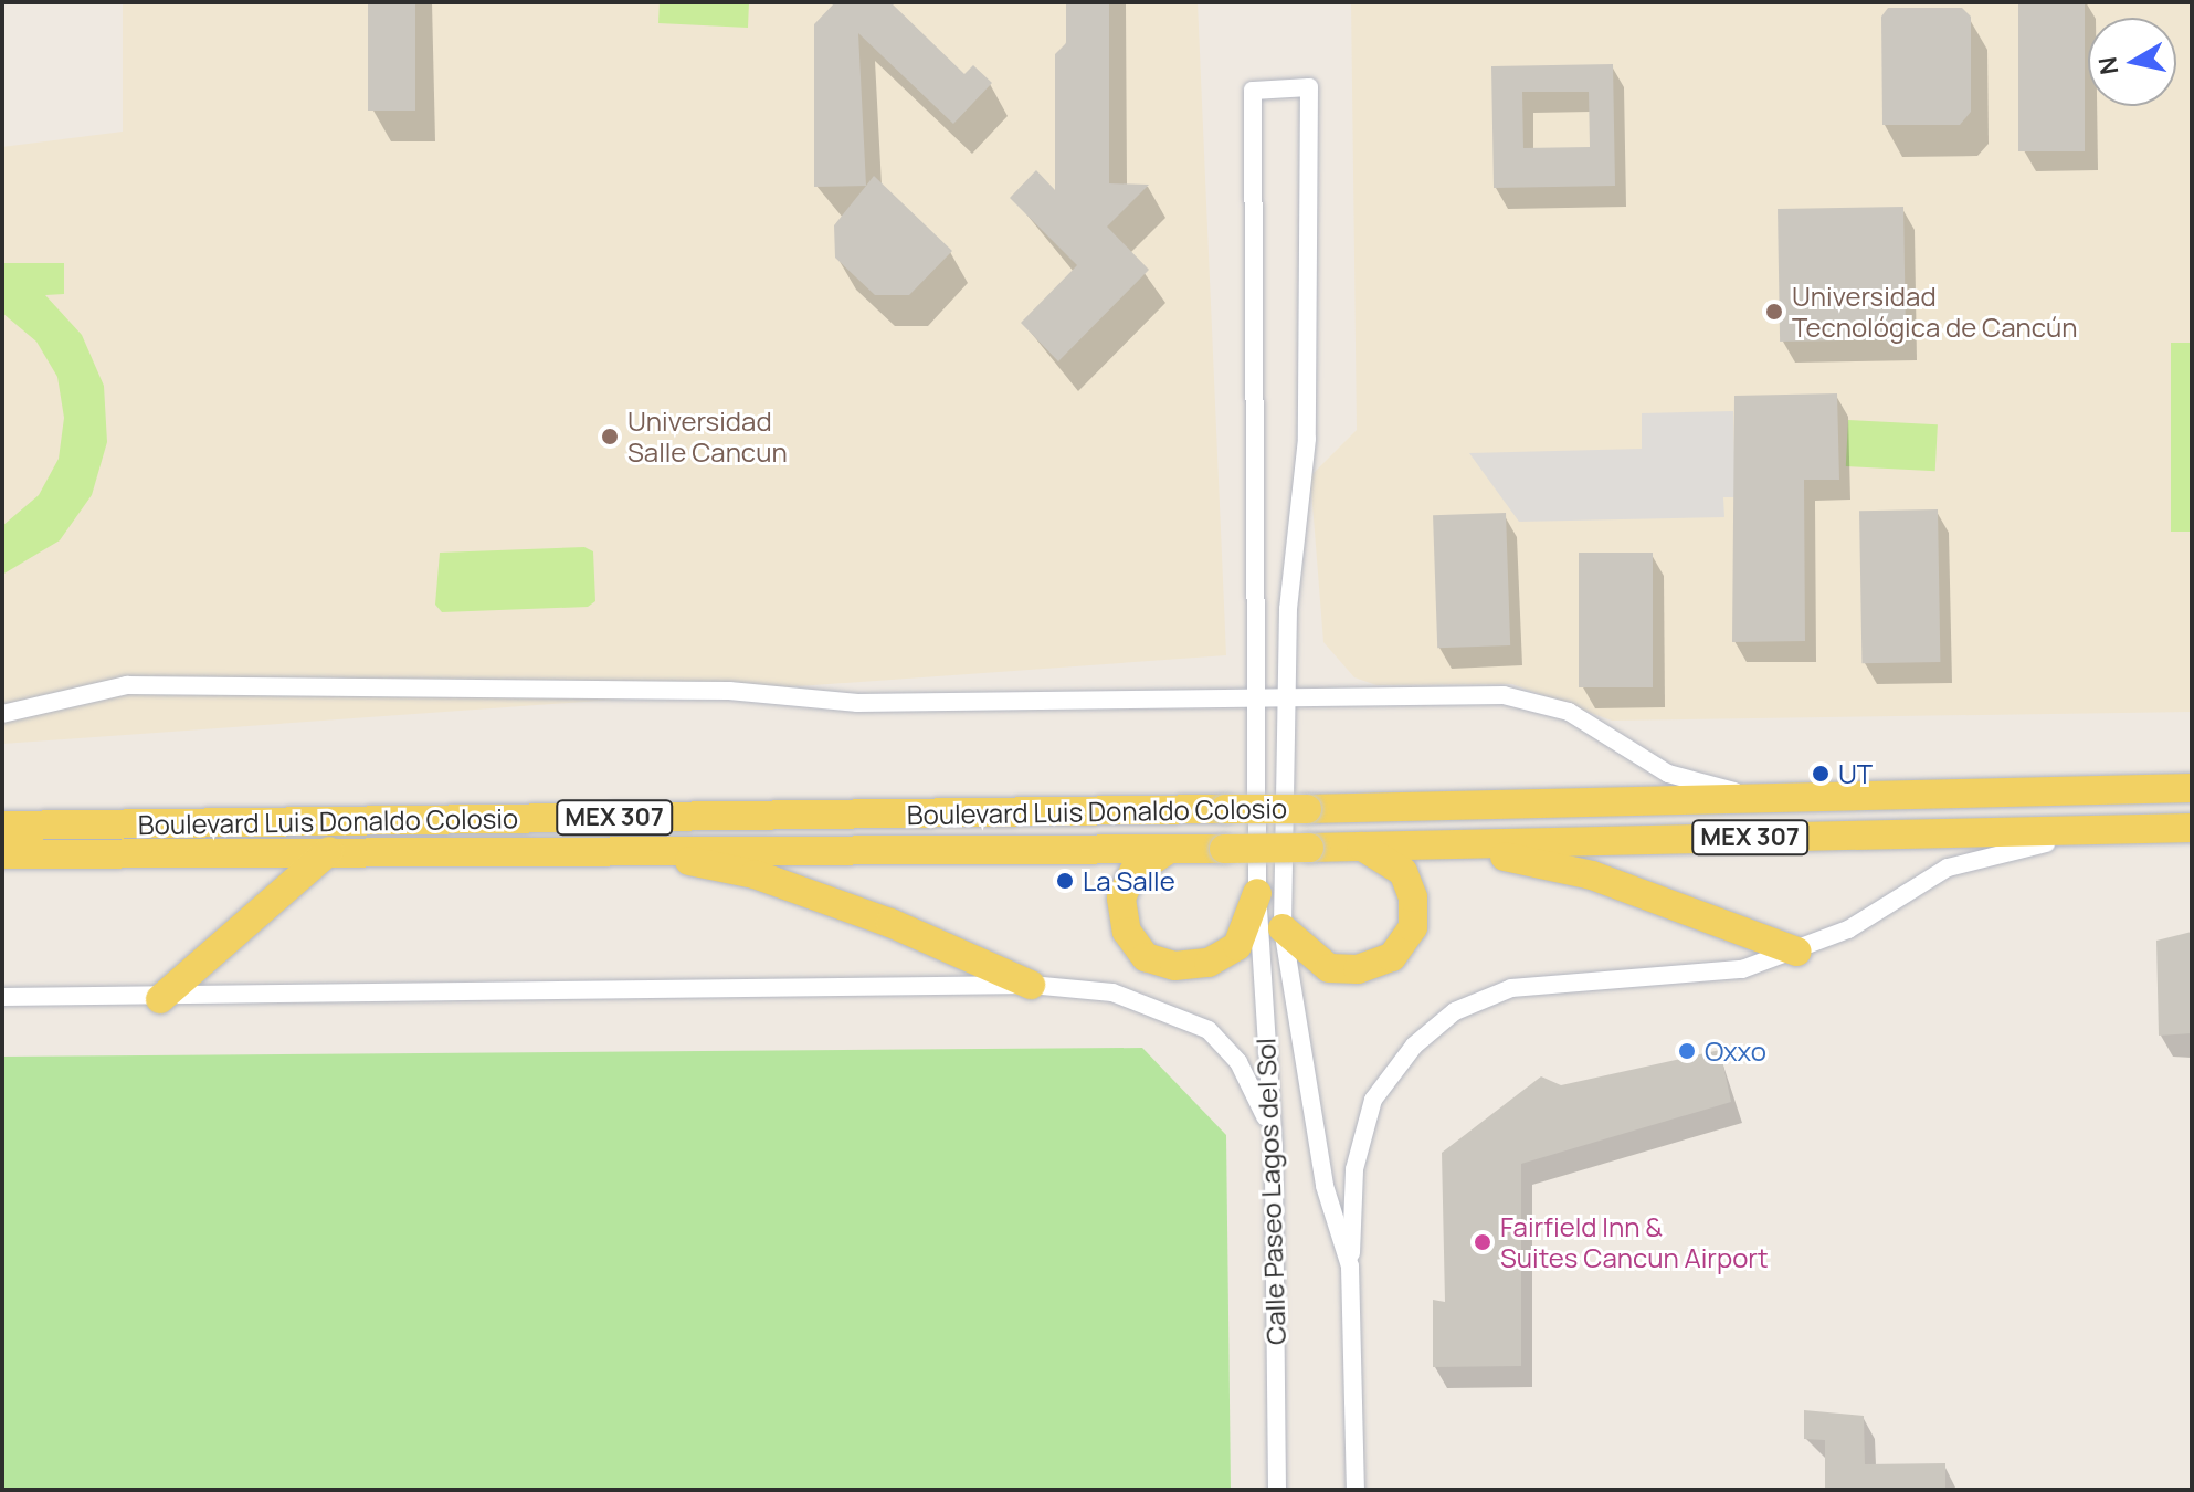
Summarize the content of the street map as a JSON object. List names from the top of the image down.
{
  "streets": {
    "main road": ["Boulevard Luis Donaldo Colosio", "MEX 307"],
    "street": ["Calle Paseo Lagos del Sol"]
  },
  "places": [
    "Universidad Tecnológica de Cancún",
    "Universidad Salle Cancun",
    "UT",
    "La Salle",
    "Oxxo",
    "Fairfield Inn & Suites Cancun Airport"
  ],
  "north": "left"
}
